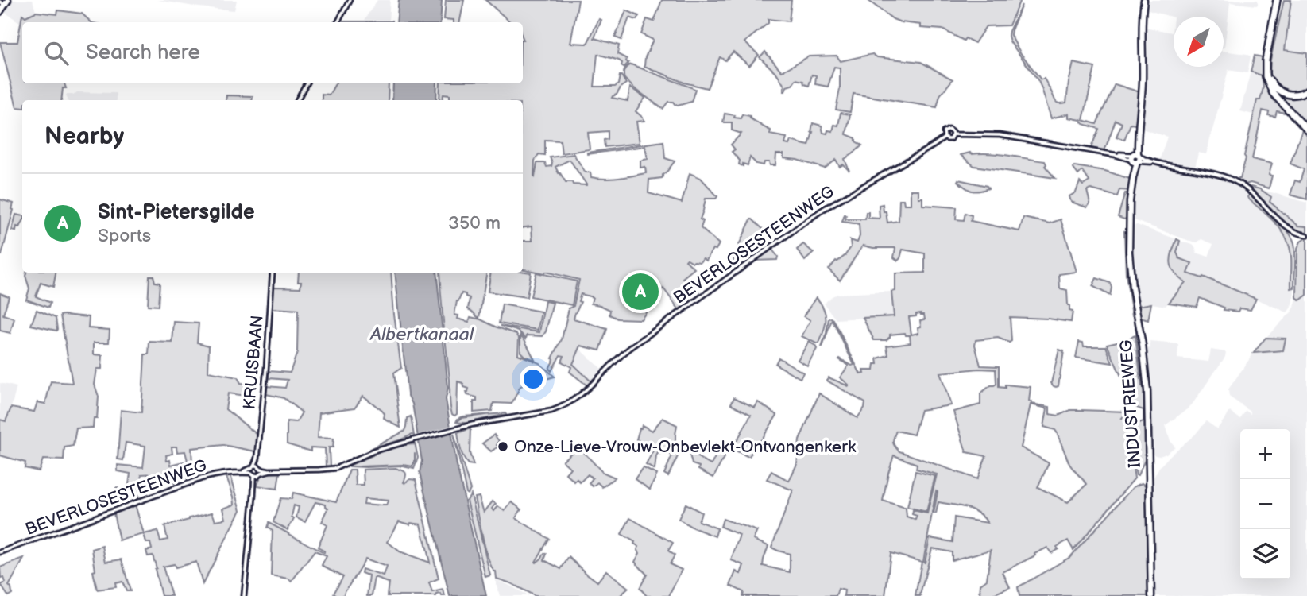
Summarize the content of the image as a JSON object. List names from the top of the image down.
{
  "streets": {
    "main road": ["INDUSTRIEWEG"],
    "street": ["BEVERLOSESTEENWEG", "KRUISBAAN"]
  },
  "crossings": [
    ["BEVERLOSESTEENWEG", "KRUISBAAN"],
    ["BEVERLOSESTEENWEG", "INDUSTRIEWEG"]
  ],
  "water": ["Albertkanaal"],
  "places": ["Onze-Lieve-Vrouw-Onbevlekt-Ontvangenkerk"],
  "north": "bottom left",
  "page": {
    "search": "Search here",
    "heading": "Nearby",
    "list": [
      {
        "mark": "A",
        "name": "Sint-Pietersgilde",
        "note": "Sports",
        "value": "350 m"
      }
    ],
    "pins": "A",
    "map_buttons": ["+", "−"]
  }
}
